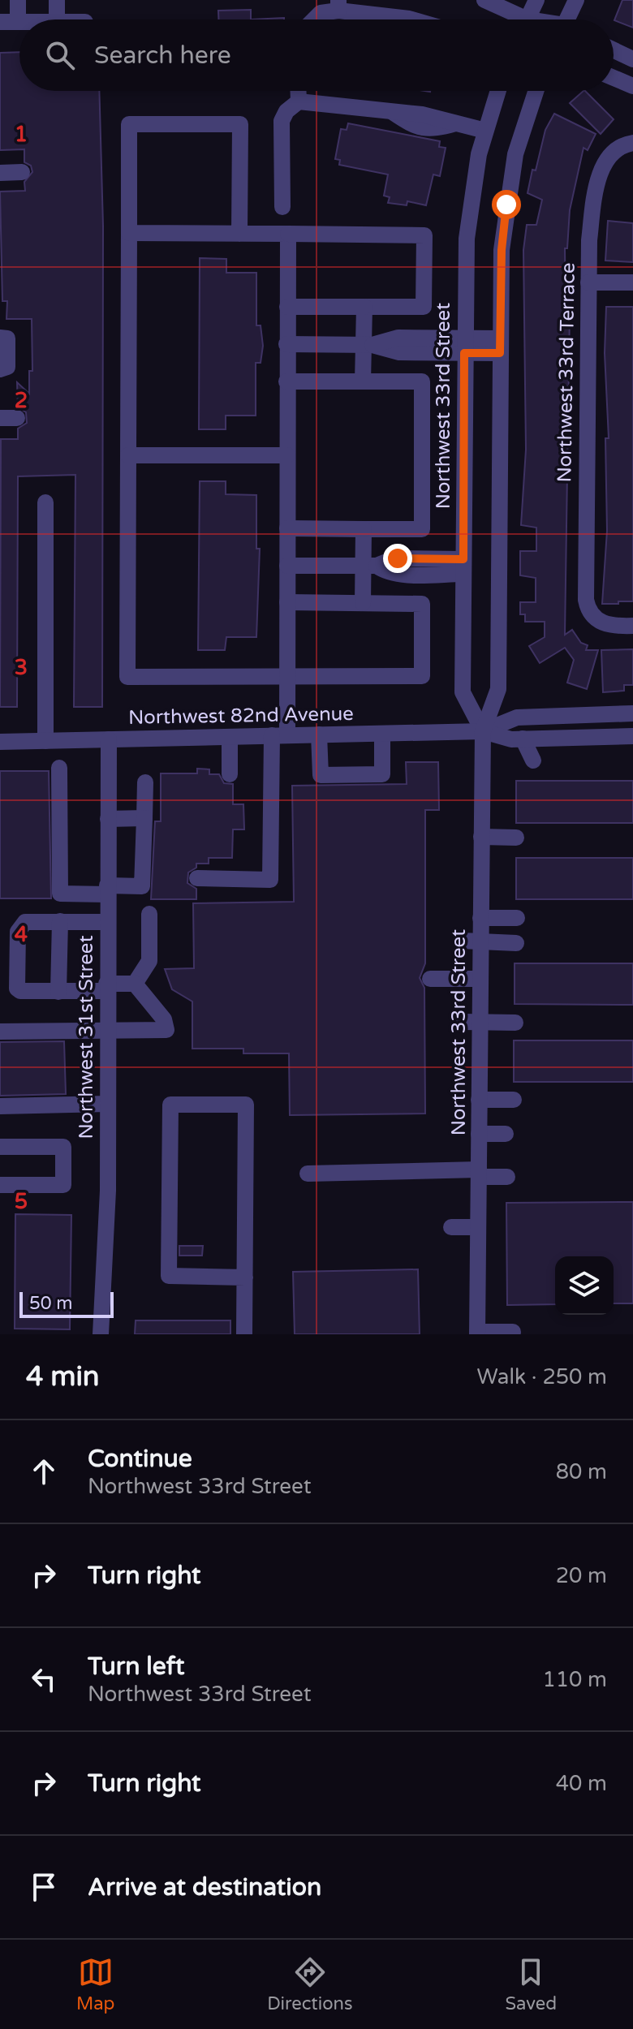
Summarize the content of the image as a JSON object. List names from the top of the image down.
{
  "streets": {
    "street": [
      "Northwest 33rd Terrace",
      "Northwest 33rd Street",
      "Northwest 82nd Avenue",
      "Northwest 31st Street"
    ]
  },
  "crossings": [
    ["Northwest 33rd Street", "Northwest 82nd Avenue"],
    ["Northwest 82nd Avenue", "Northwest 31st Street"]
  ],
  "scale_bar": "50 m",
  "page": {
    "search": "Search here",
    "scale": "50 m",
    "heading": ["4 min", "Walk · 250 m"],
    "list": [
      ["Continue", "Northwest 33rd Street", "80 m"],
      ["Turn right", "20 m"],
      ["Turn left", "Northwest 33rd Street", "110 m"],
      ["Turn right", "40 m"],
      "Arrive at destination"
    ],
    "nav": ["Map", "Directions", "Saved"]
  },
  "grid": {
    "rows": [
      "1",
      "2",
      "3",
      "4",
      "5"
    ]
  }
}
